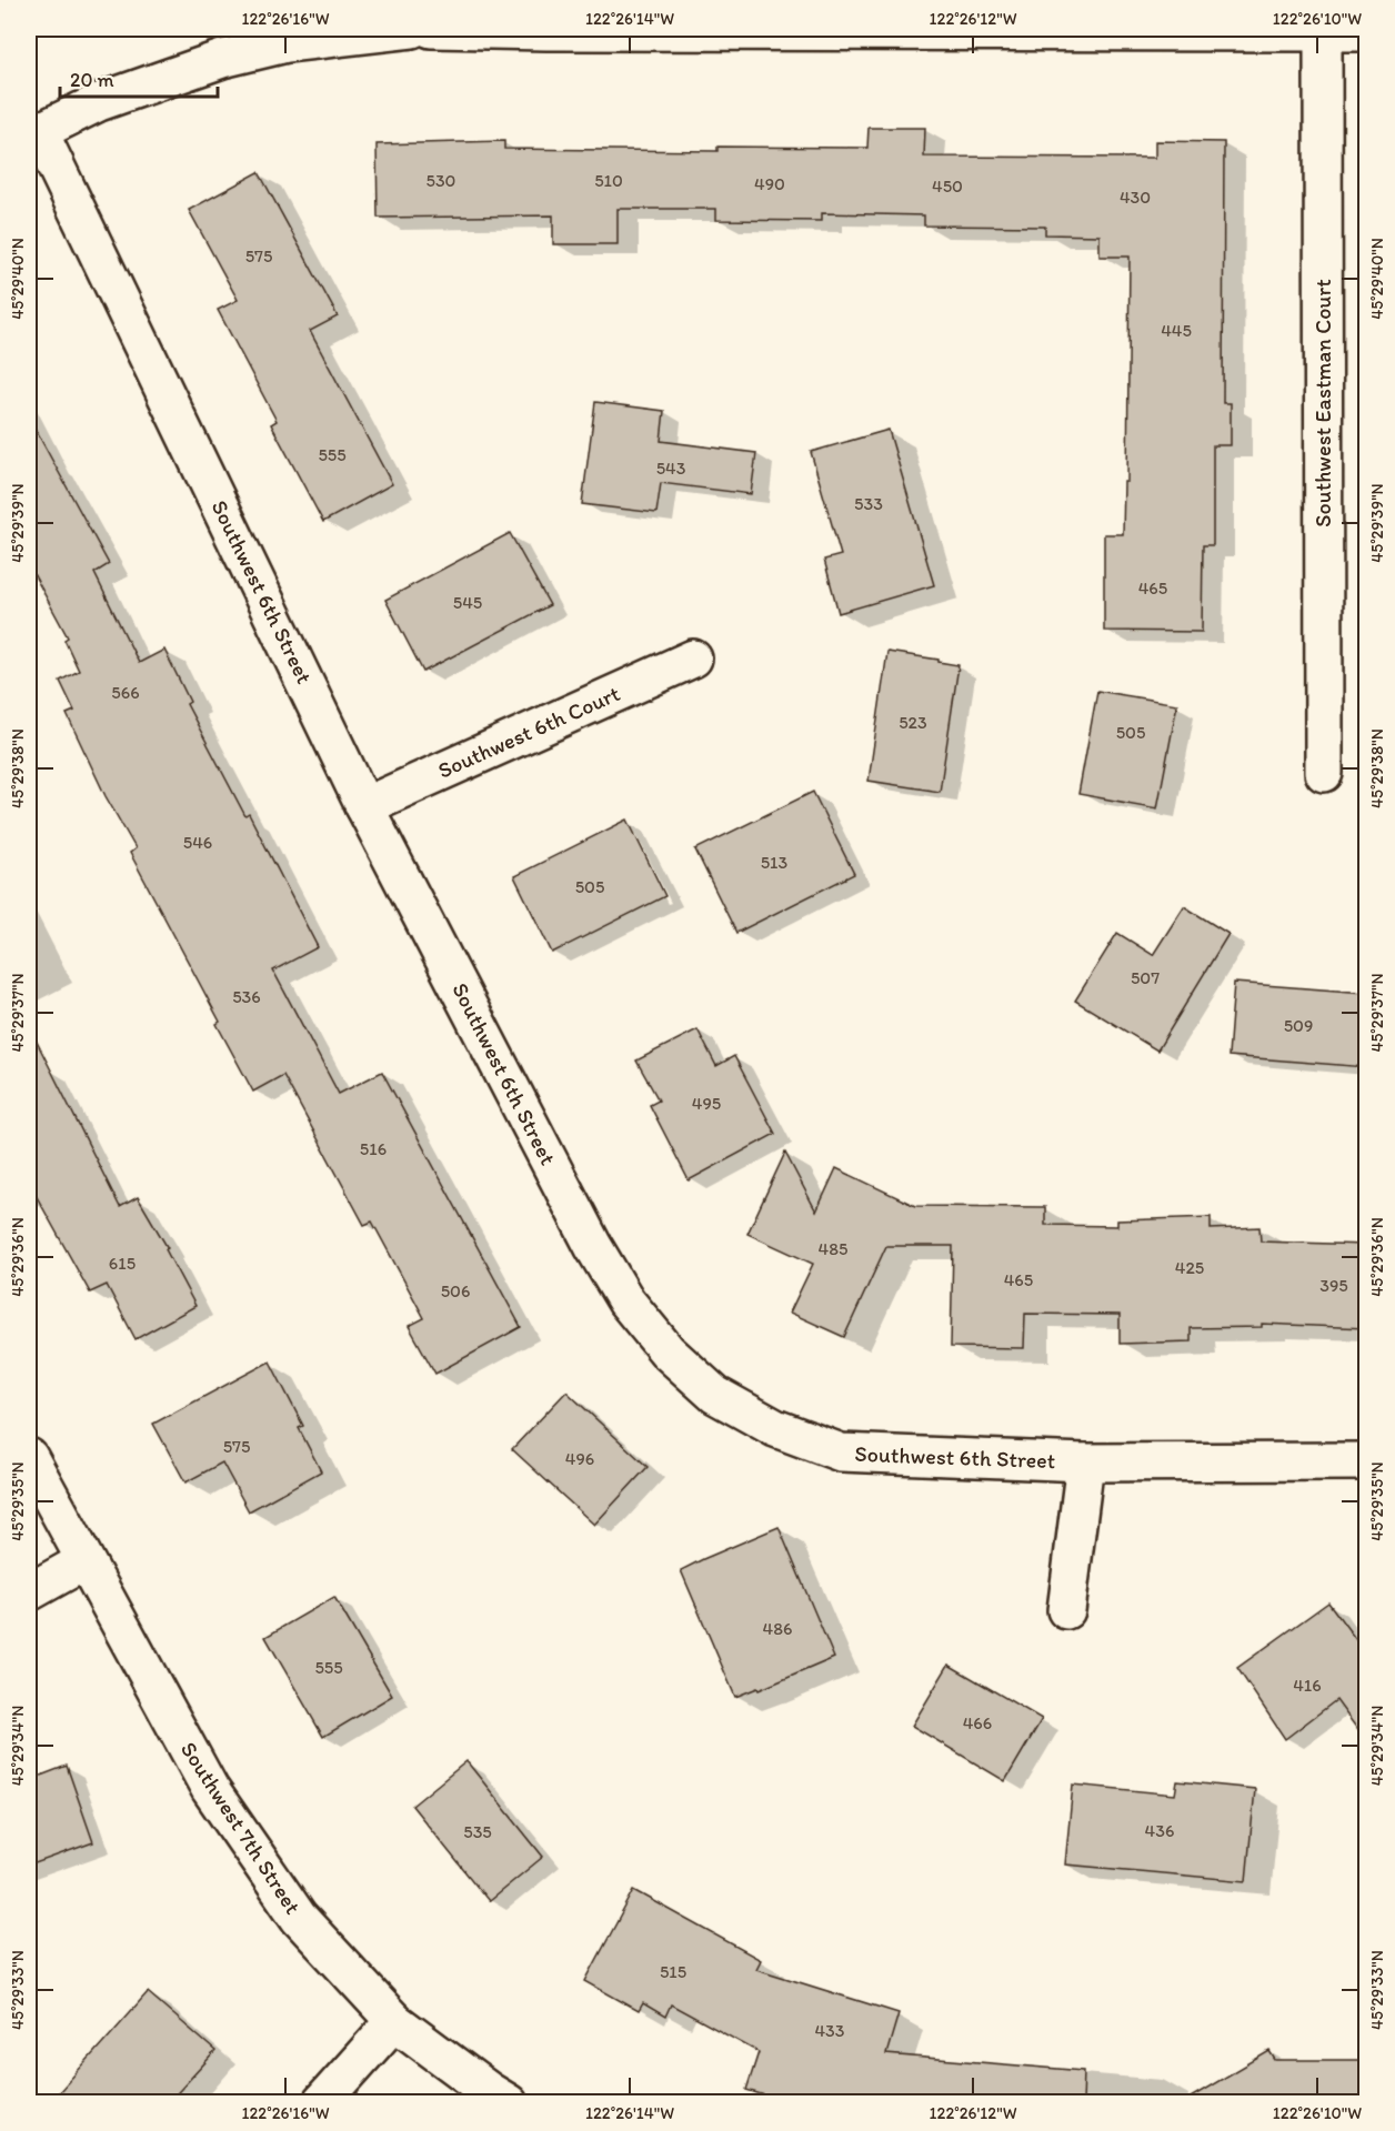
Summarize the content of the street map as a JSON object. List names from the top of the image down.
{
  "streets": {
    "street": [
      "Southwest Eastman Court",
      "Southwest 6th Street",
      "Southwest 6th Court",
      "Southwest 7th Street"
    ]
  },
  "crossings": [
    ["Southwest 6th Street", "Southwest 6th Court"]
  ],
  "house_numbers": [
    "530",
    "510",
    "490",
    "450",
    "430",
    "575",
    "445",
    "555",
    "543",
    "533",
    "465",
    "545",
    "566",
    "523",
    "505",
    "546",
    "513",
    "505",
    "507",
    "536",
    "509",
    "495",
    "516",
    "485",
    "615",
    "425",
    "465",
    "395",
    "506",
    "575",
    "496",
    "486",
    "555",
    "416",
    "466",
    "436",
    "535",
    "515",
    "433"
  ],
  "scale_bar": "20 m",
  "coordinates": [
    "122°26'16\"W",
    "122°26'14\"W",
    "122°26'12\"W",
    "122°26'10\"W",
    "45°29'40\"N",
    "45°29'39\"N",
    "45°29'38\"N",
    "45°29'37\"N",
    "45°29'36\"N",
    "45°29'35\"N",
    "45°29'34\"N",
    "45°29'33\"N"
  ]
}
